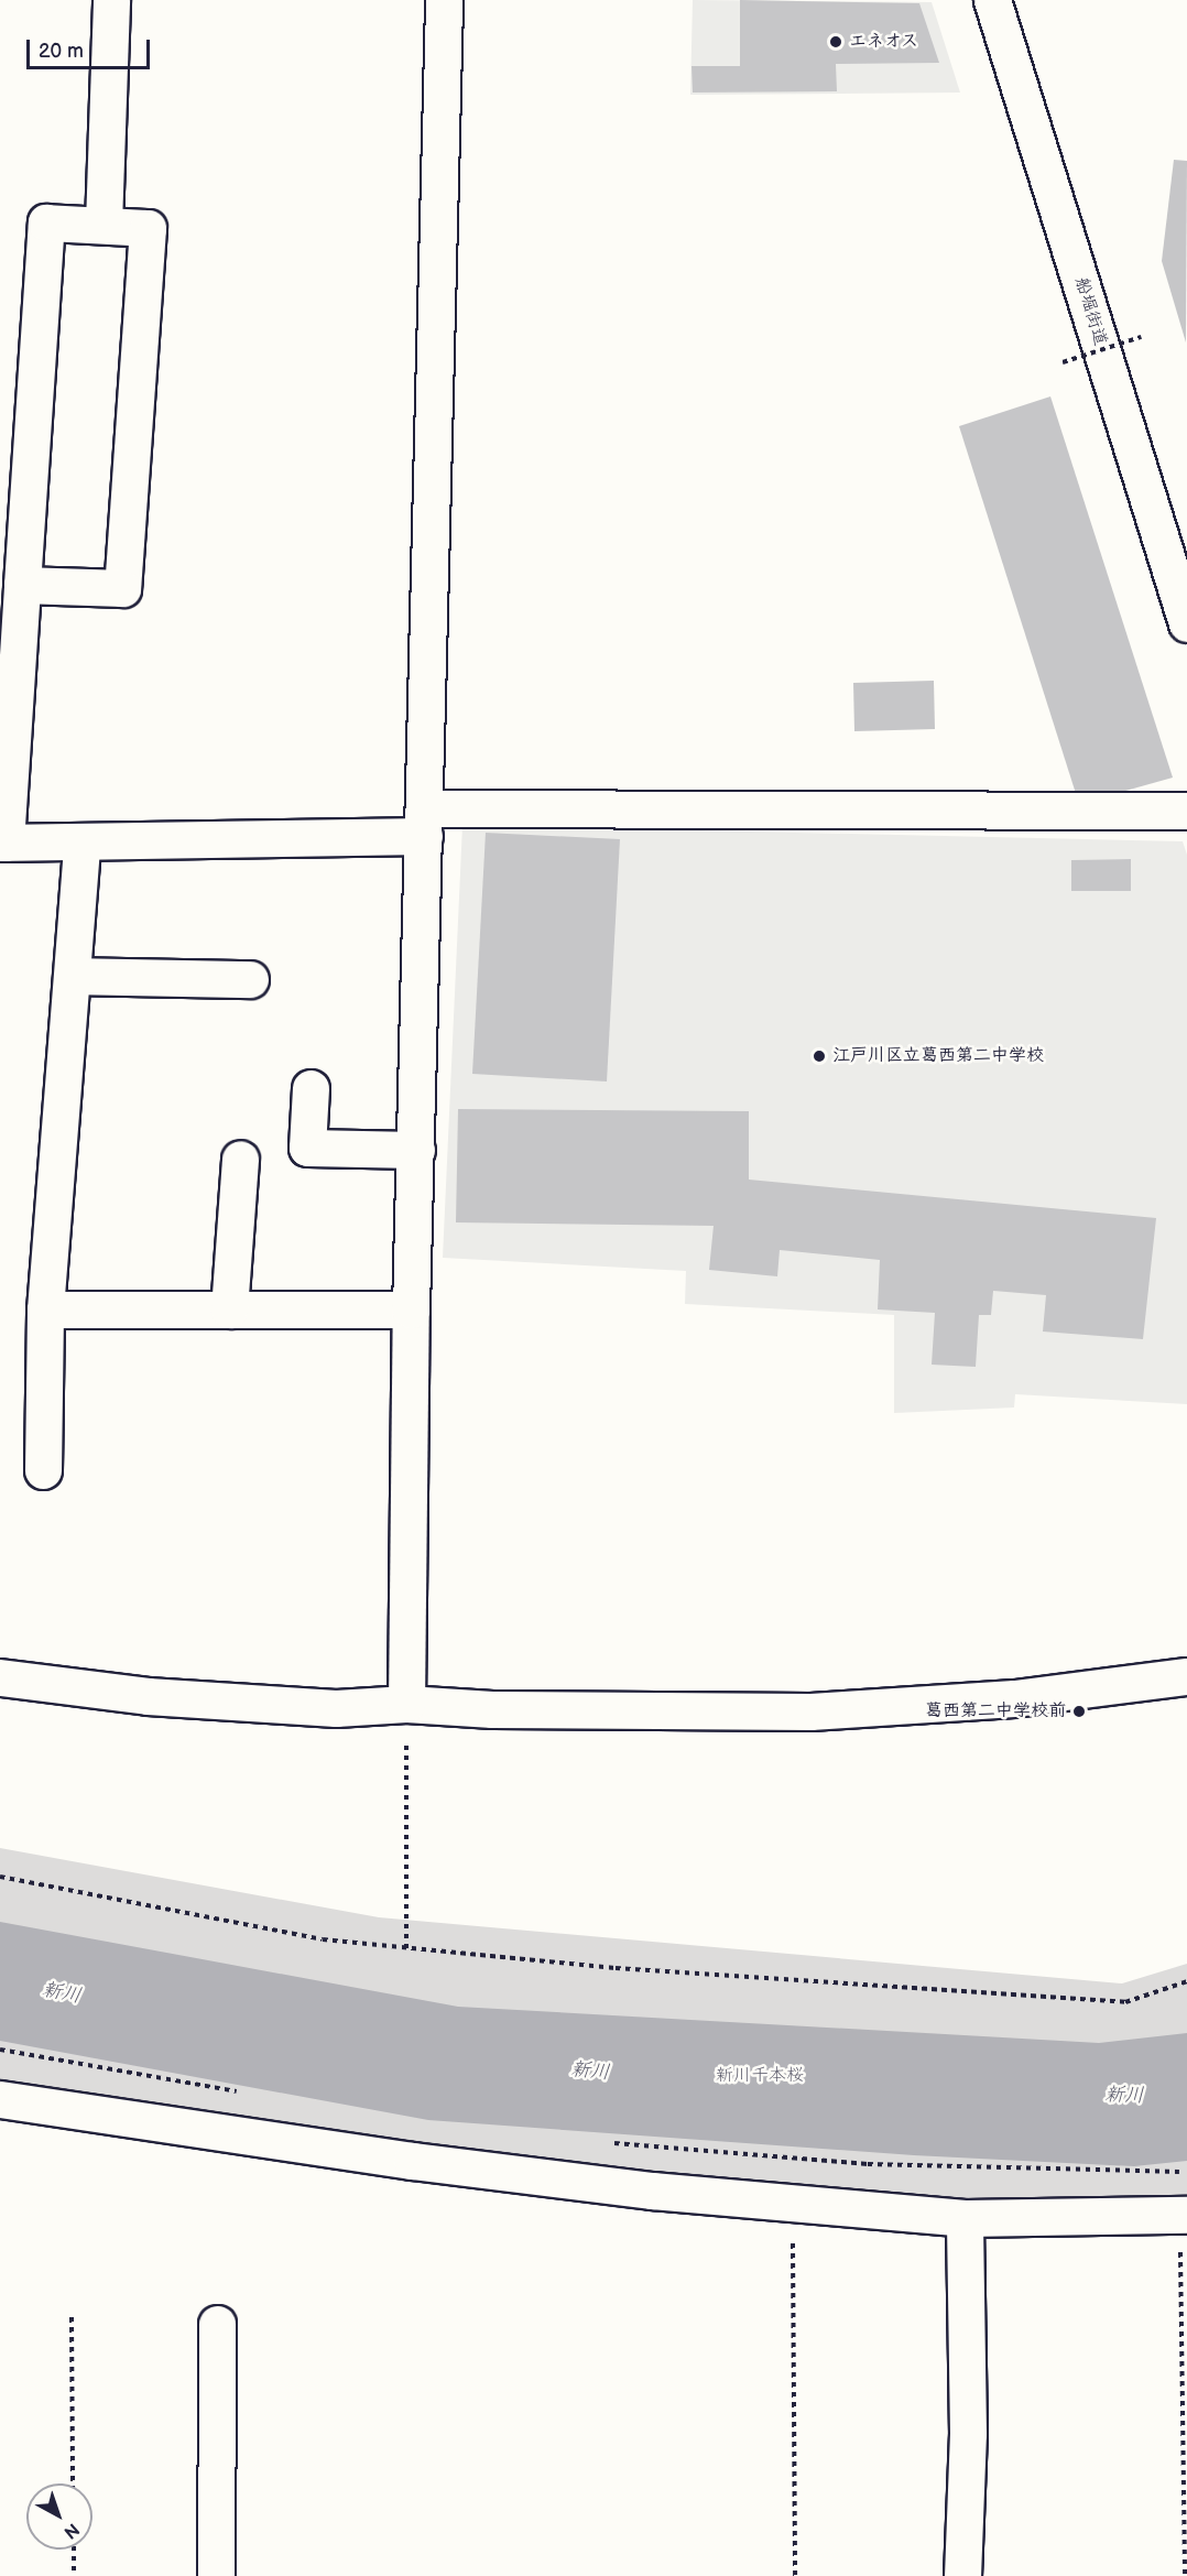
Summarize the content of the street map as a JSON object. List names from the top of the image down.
{
  "streets": {
    "street": ["船堀街道"]
  },
  "water": ["新川"],
  "parks": ["新川千本桜"],
  "places": ["エネオス", "江戸川区立葛西第二中学校", "葛西第二中学校前"],
  "scale_bar": "20 m",
  "north": "bottom right"
}
